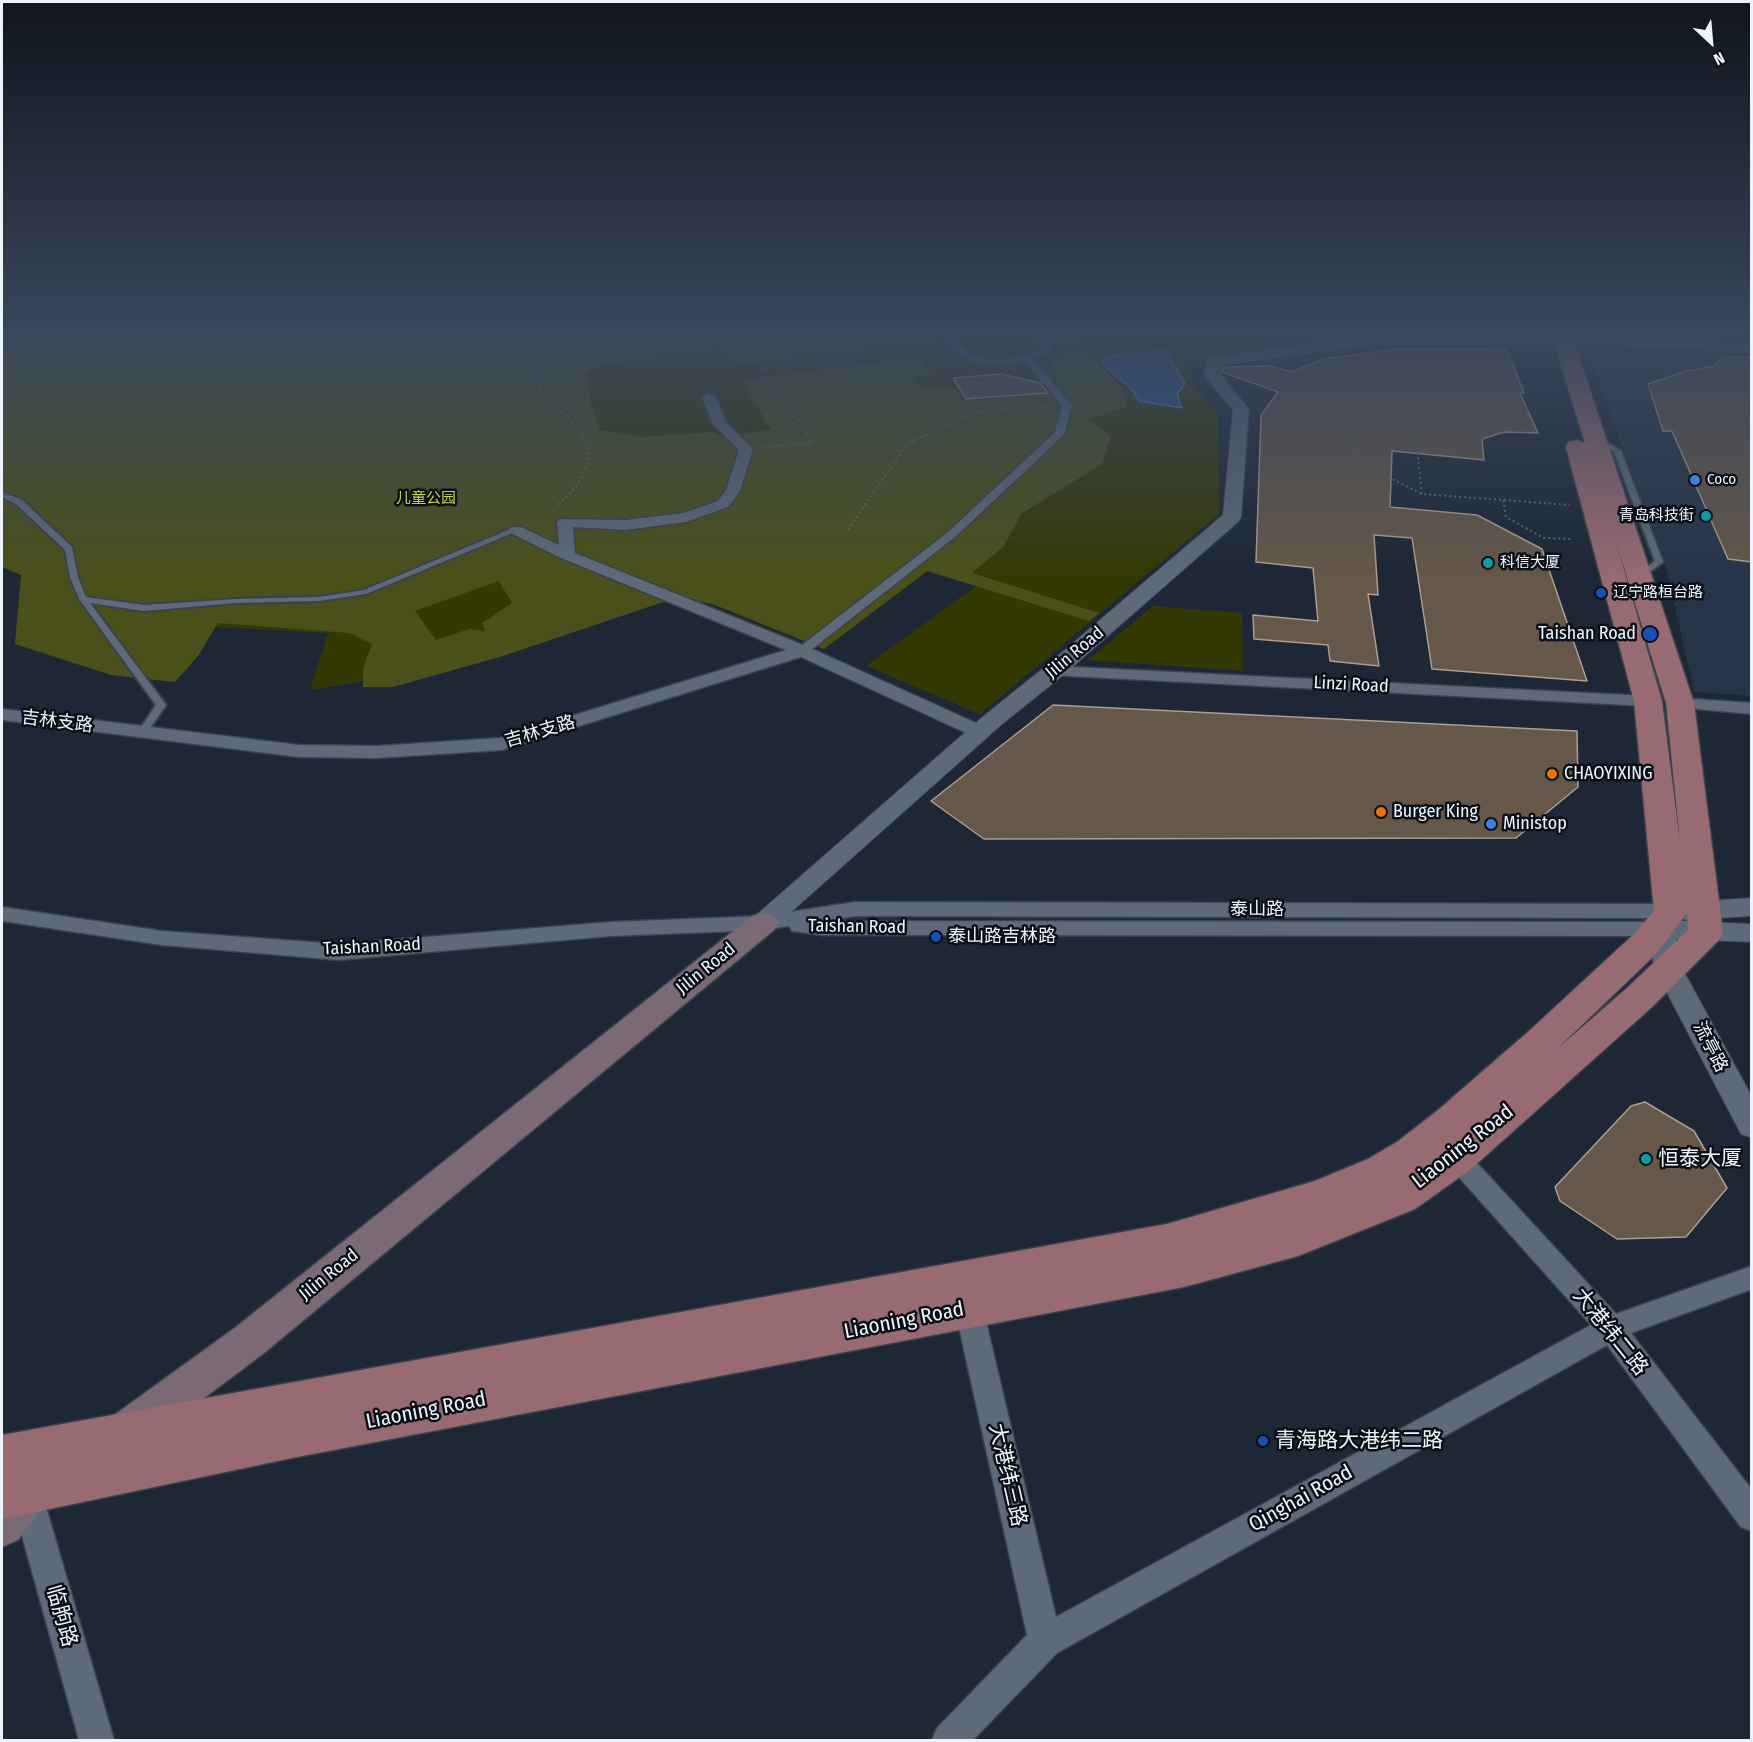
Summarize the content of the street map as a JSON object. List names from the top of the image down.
{
  "streets": {
    "main road": ["Jilin Road", "Liaoning Road"],
    "street": [
      "Linzi Road",
      "吉林支路",
      "Taishan Road",
      "流亭路",
      "大港纬二路",
      "大港纬三路",
      "Qinghai Road",
      "临朐路"
    ]
  },
  "crossings": [
    ["Jilin Road", "Linzi Road"],
    ["Jilin Road", "Taishan Road"],
    ["Jilin Road", "Liaoning Road"],
    ["Taishan Road", "流亭路"],
    ["Taishan Road", "Liaoning Road"],
    ["流亭路", "Liaoning Road"],
    ["Liaoning Road", "大港纬二路"],
    ["Liaoning Road", "大港纬三路"],
    ["Liaoning Road", "临朐路"],
    ["大港纬二路", "Qinghai Road"],
    ["大港纬三路", "Qinghai Road"]
  ],
  "parks": ["儿童公园"],
  "places": [
    "Coco",
    "青岛科技街",
    "科信大厦",
    "辽宁路桓台路",
    "Taishan Road",
    "CHAOYIXING",
    "Burger King",
    "Ministop",
    "泰山路吉林路",
    "恒泰大厦",
    "青海路大港纬二路"
  ],
  "north": "bottom right"
}
